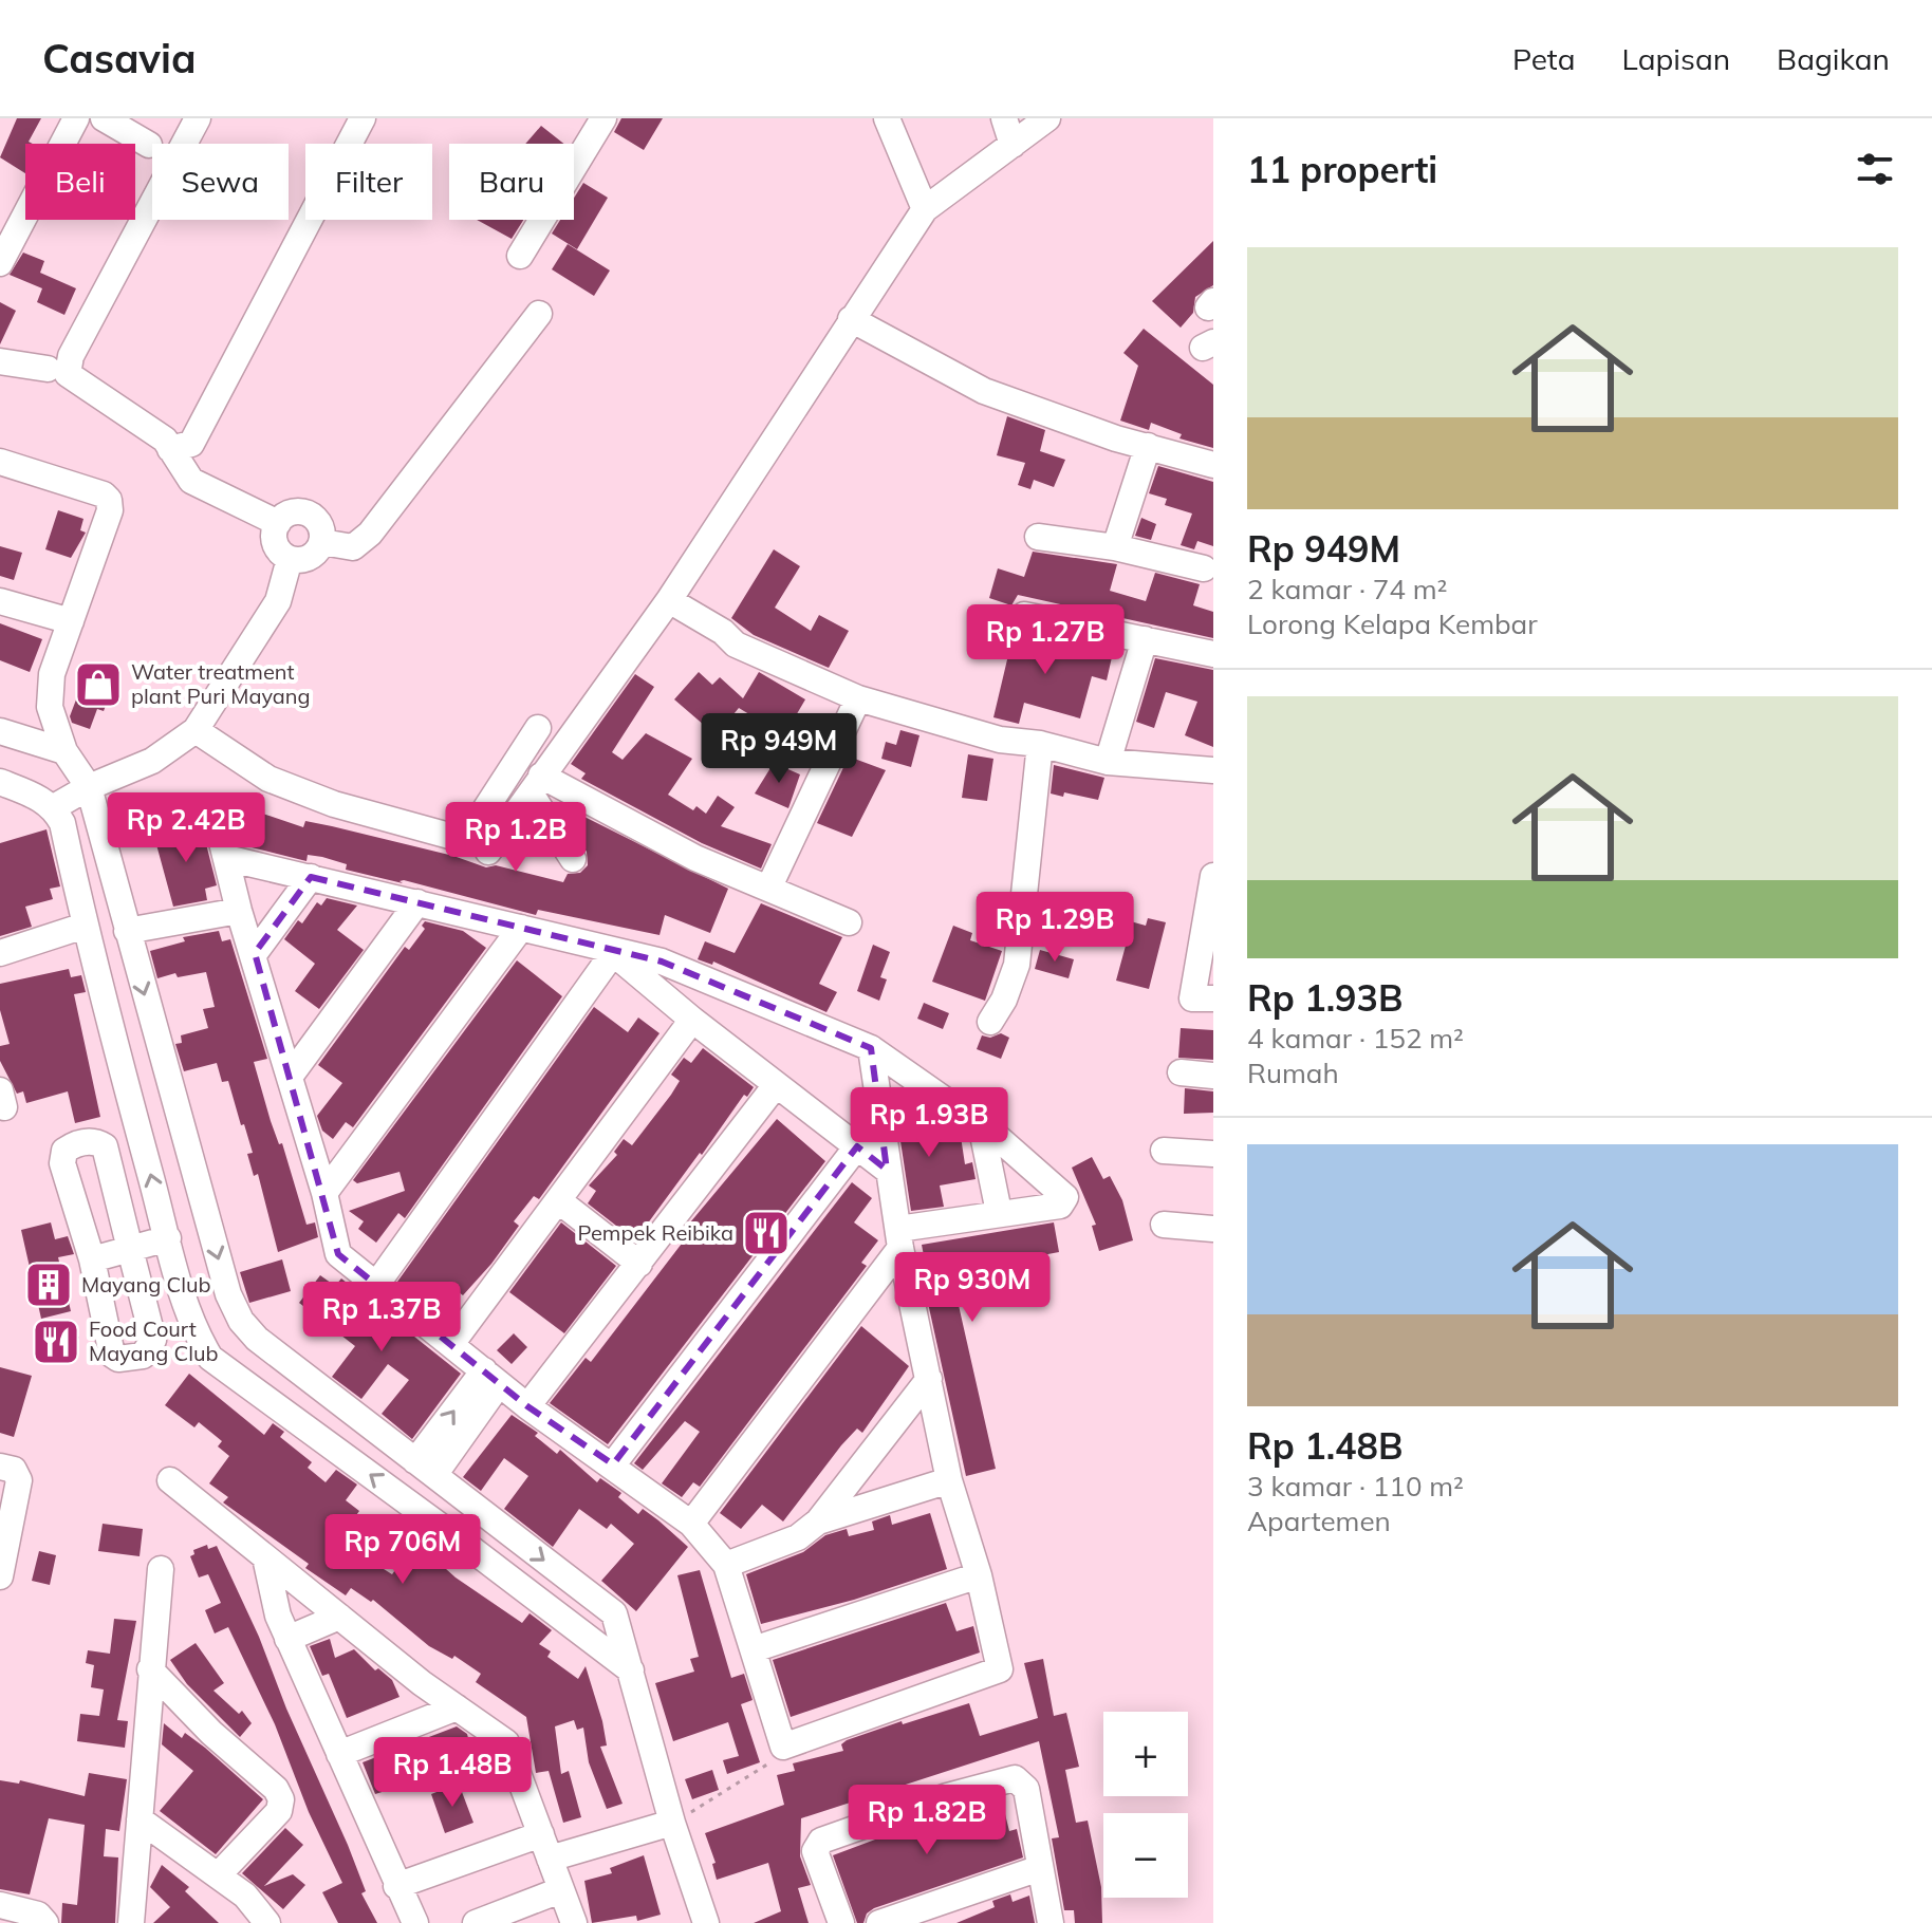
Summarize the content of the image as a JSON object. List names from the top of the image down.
{
  "places": {
    "shop": ["Water treatment plant Puri Mayang"],
    "restaurant": ["Pempek Reibika", "Food Court Mayang Club"],
    "building": ["Mayang Club"]
  },
  "page": {
    "header": "Casavia",
    "nav": ["Peta", "Lapisan", "Bagikan"],
    "heading": "11 properti",
    "chip": [
      "Beli",
      "Sewa",
      "Filter",
      "Baru"
    ],
    "list": [
      {
        "name": "Rp 949M",
        "note": "2 kamar · 74 m² · Lorong Kelapa Kembar"
      },
      {
        "name": "Rp 1.93B",
        "note": "4 kamar · 152 m² · Rumah"
      },
      {
        "name": "Rp 1.48B",
        "note": "3 kamar · 110 m² · Apartemen"
      }
    ],
    "price": [
      "Rp 1.27B",
      "Rp 949M",
      "Rp 2.42B",
      "Rp 1.2B",
      "Rp 1.29B",
      "Rp 1.93B",
      "Rp 930M",
      "Rp 1.37B",
      "Rp 706M",
      "Rp 1.48B",
      "Rp 1.82B"
    ],
    "map_buttons": ["+", "−"]
  }
}
